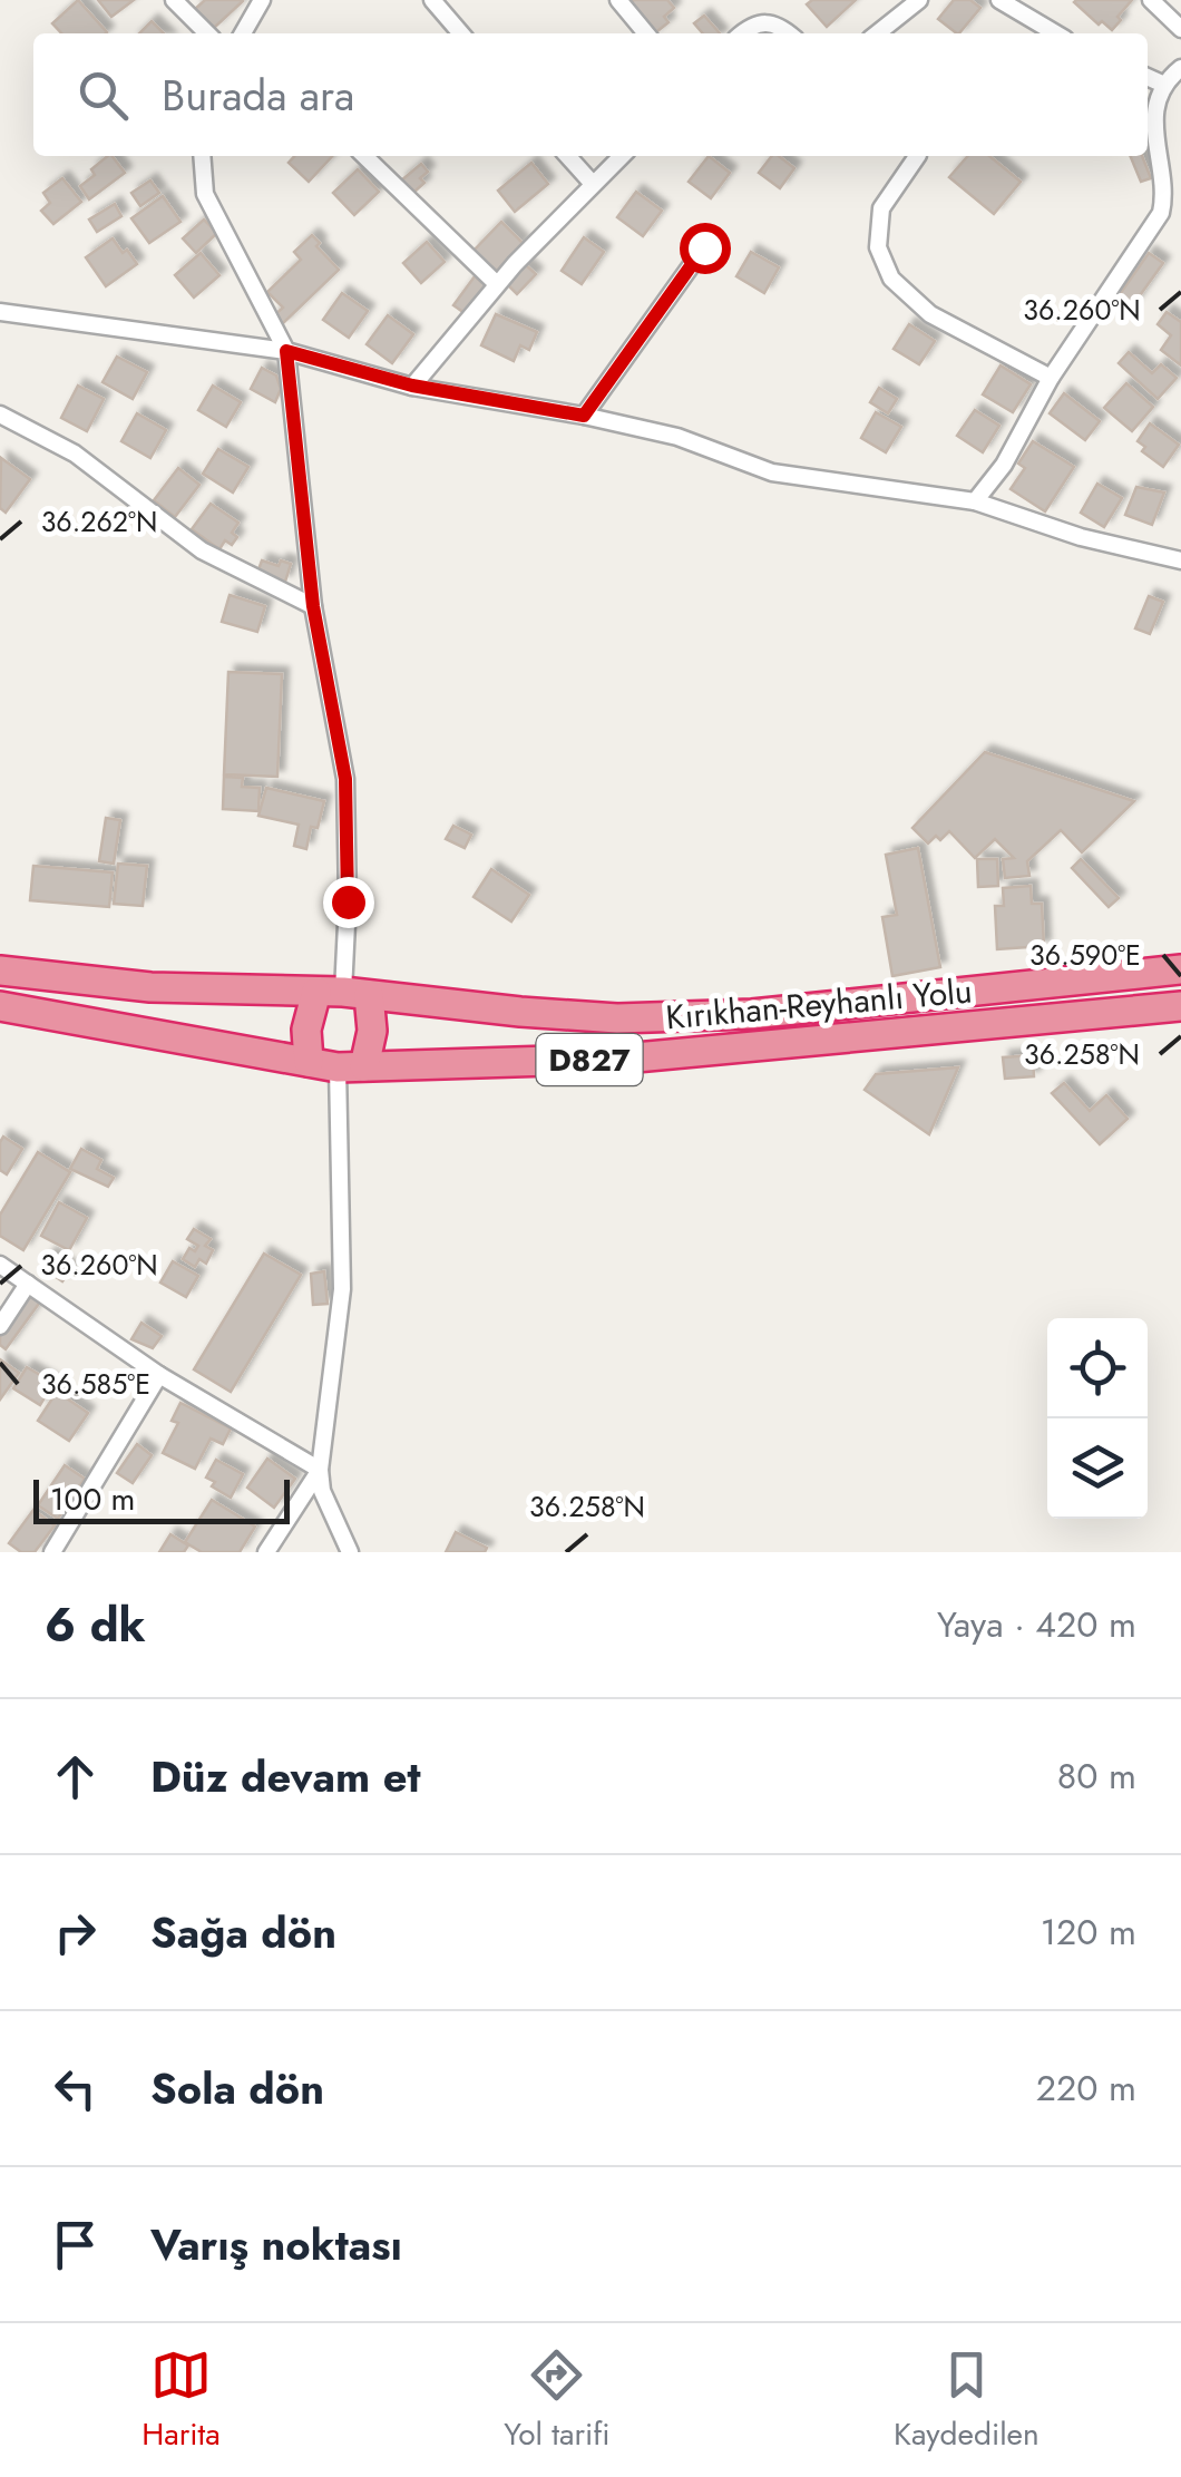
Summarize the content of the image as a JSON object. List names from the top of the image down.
{
  "streets": {
    "highway": ["Kırıkhan-Reyhanlı Yolu", "D827"]
  },
  "scale_bar": "100 m",
  "page": {
    "search": "Burada ara",
    "scale": "100 m",
    "heading": ["6 dk", "Yaya · 420 m"],
    "list": [
      ["Düz devam et", "80 m"],
      ["Sağa dön", "120 m"],
      ["Sola dön", "220 m"],
      "Varış noktası"
    ],
    "nav": ["Harita", "Yol tarifi", "Kaydedilen"]
  },
  "coordinates": [
    "36.260°N",
    "36.262°N",
    "36.590°E",
    "36.258°N",
    "36.585°E"
  ]
}
